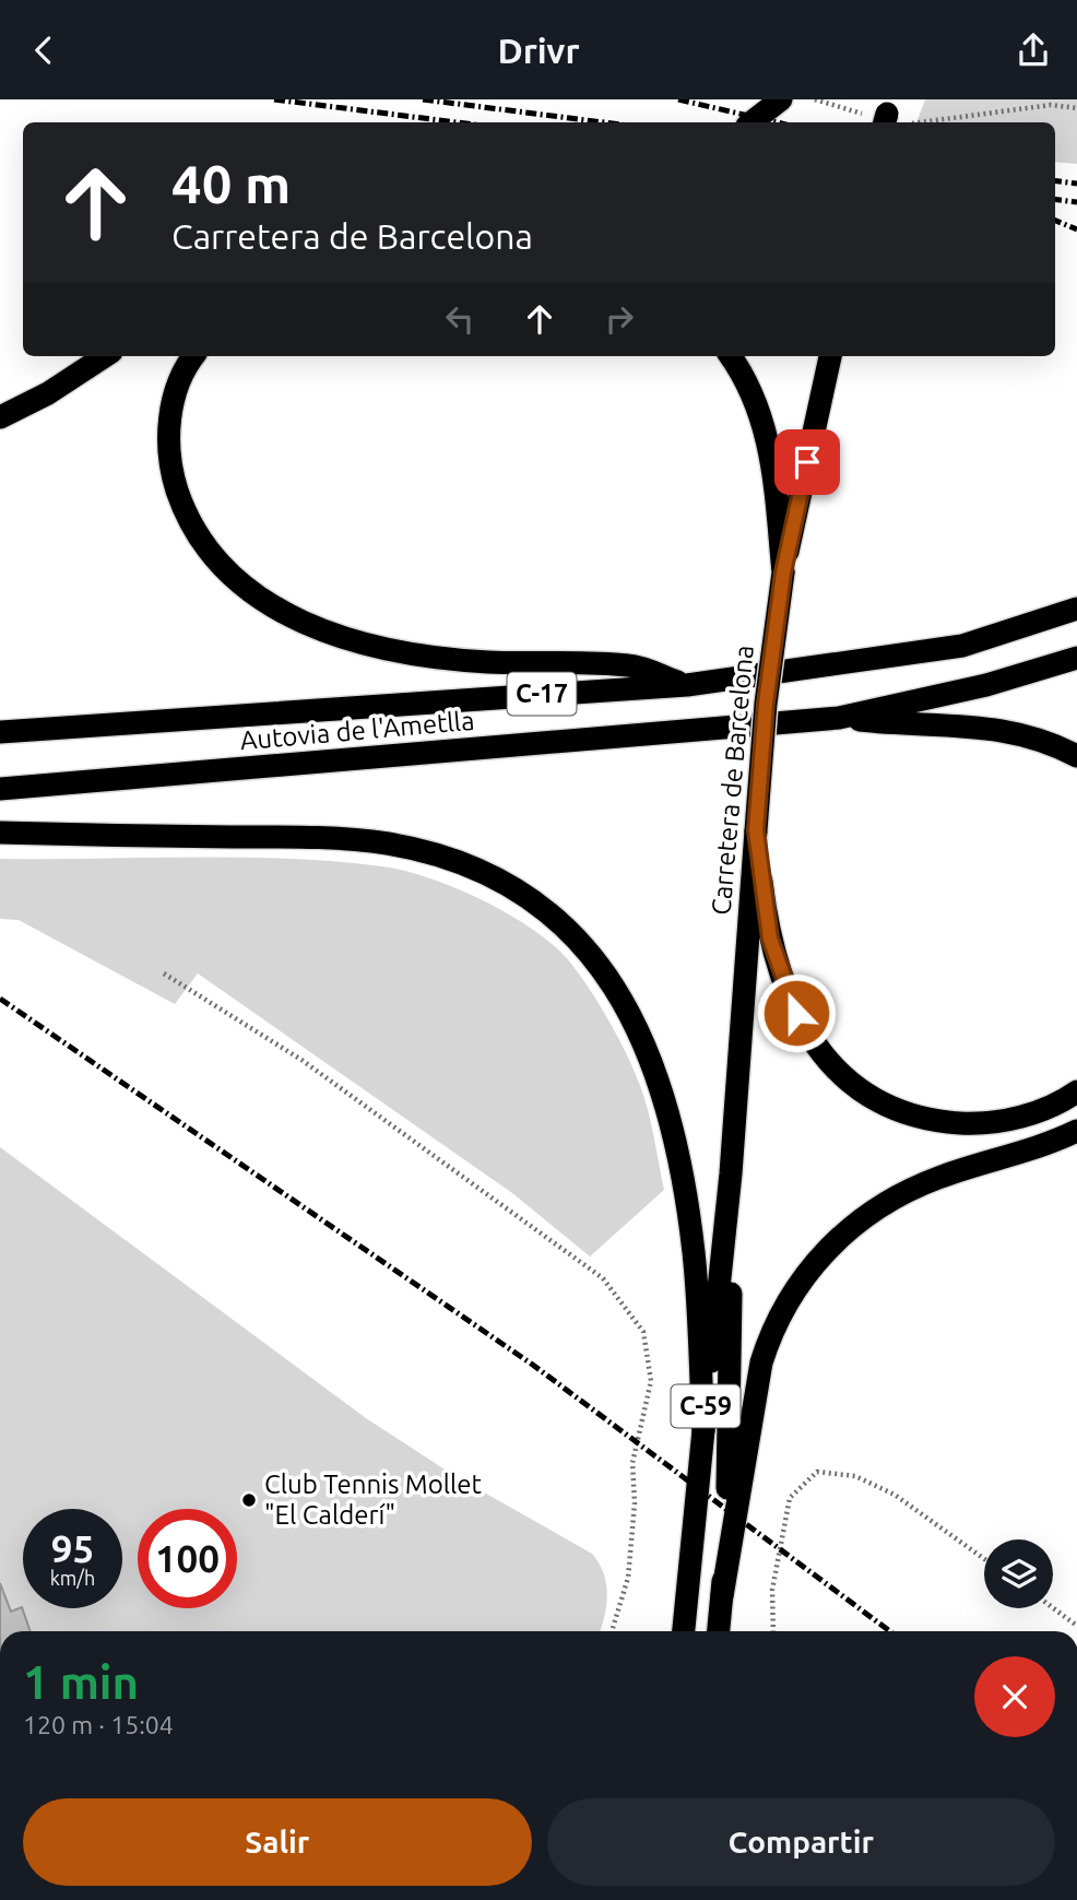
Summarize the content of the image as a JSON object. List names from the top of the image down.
{
  "streets": {
    "highway": [
      "C-17",
      "Autovia de l'Ametlla",
      "Carretera de Barcelona",
      "C-59"
    ]
  },
  "places": ["Club Tennis Mollet \"El Calderí\""],
  "page": {
    "header": "Drivr",
    "turn": ["40 m", "Carretera de Barcelona"],
    "speed": "95 km/h",
    "limit": "100",
    "heading": ["1 min", "120 m · 15:04"],
    "buttons": ["Salir", "Compartir"]
  }
}
